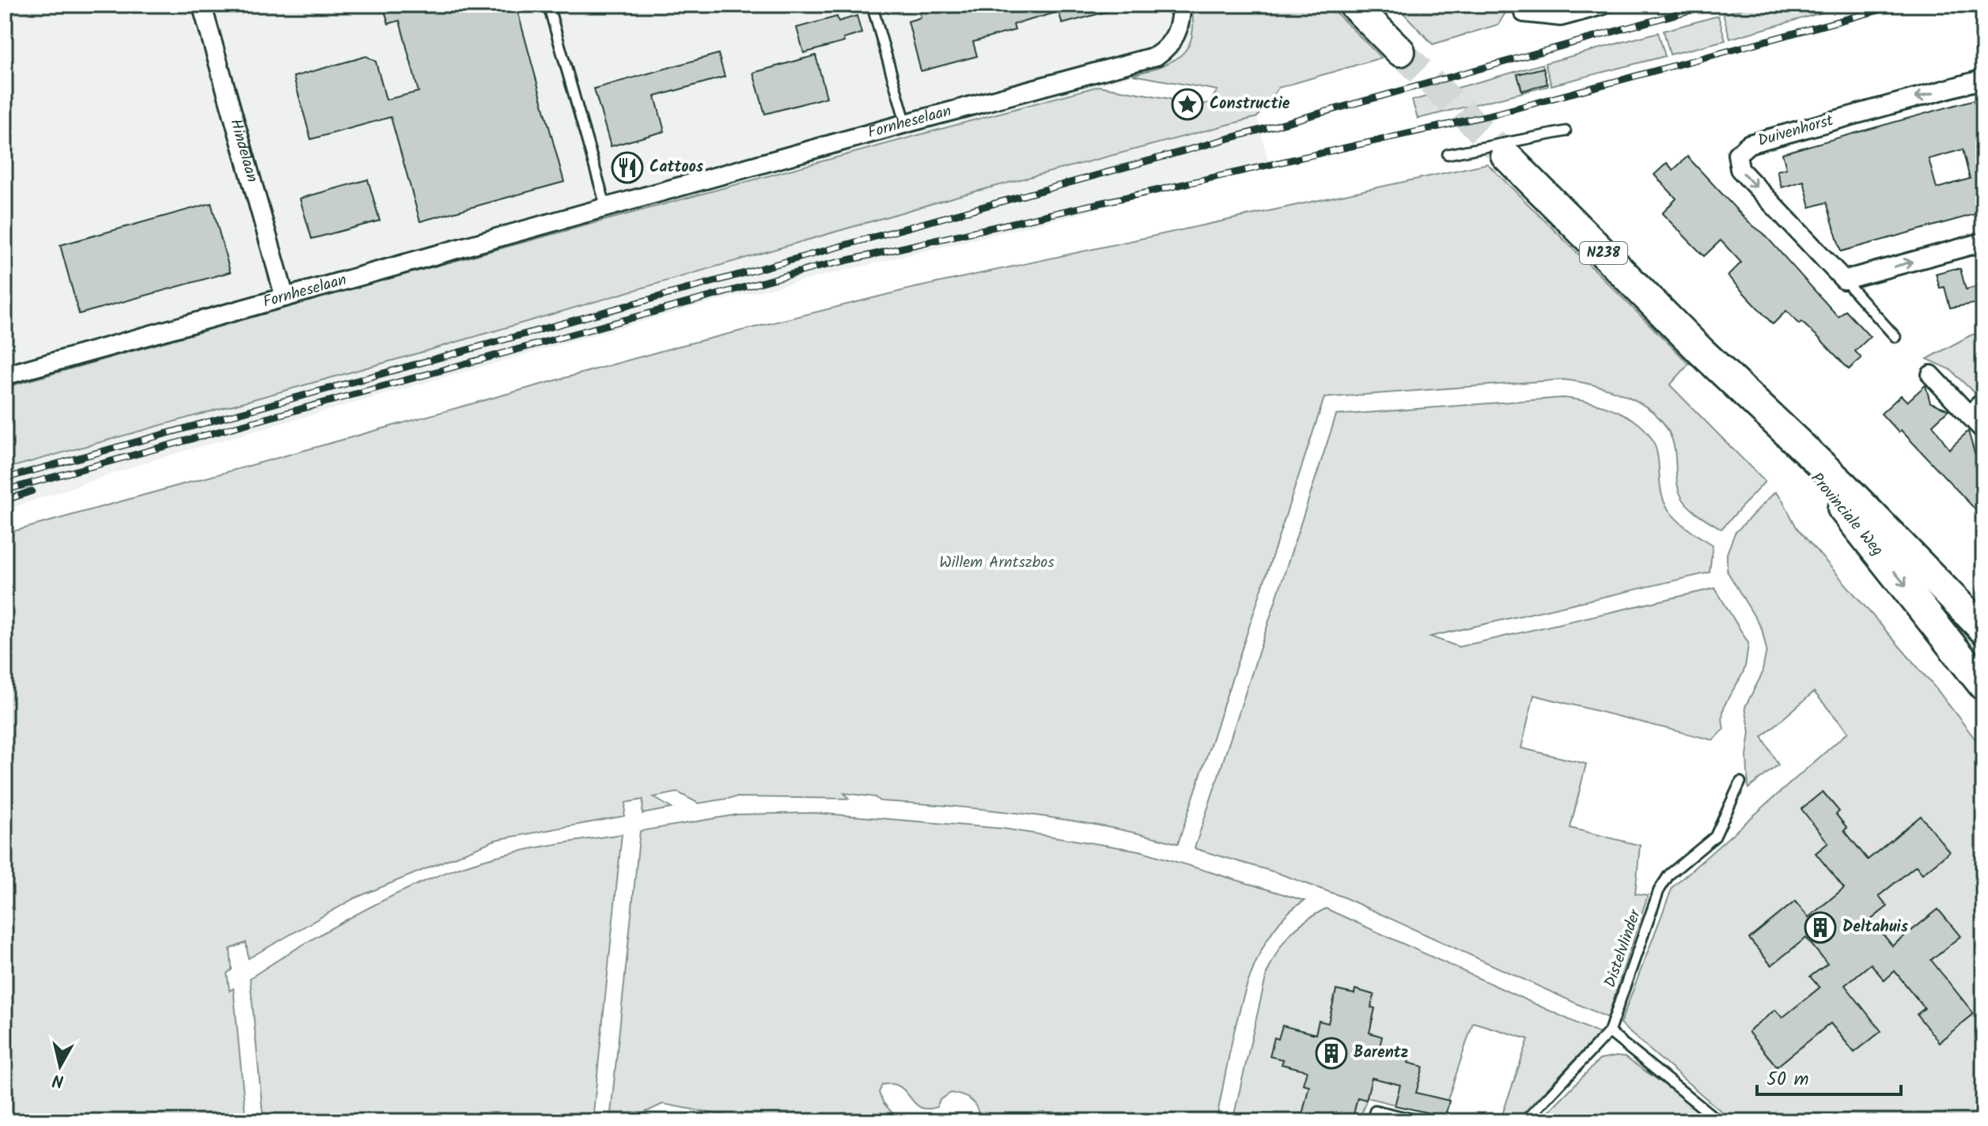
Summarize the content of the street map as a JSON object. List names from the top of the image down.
{
  "streets": {
    "main road": ["N238", "Provinciale Weg"],
    "street": ["Fornheselaan", "Duivenhorst", "Hindelaan"],
    "lane": ["Distelvlinder"]
  },
  "crossings": [
    ["Fornheselaan", "Hindelaan"]
  ],
  "parks": ["Willem Arntszbos"],
  "places": {
    "place": ["Constructie"],
    "restaurant": ["Cattoos"],
    "building": ["Deltahuis", "Barentz"]
  },
  "scale_bar": "50 m",
  "north": "bottom"
}
